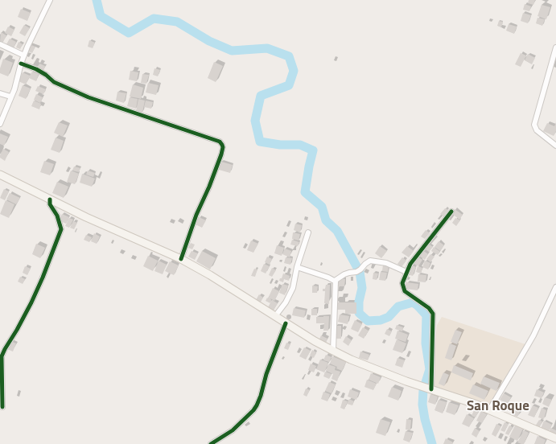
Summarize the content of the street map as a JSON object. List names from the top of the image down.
{
  "districts": ["San Roque"]
}
